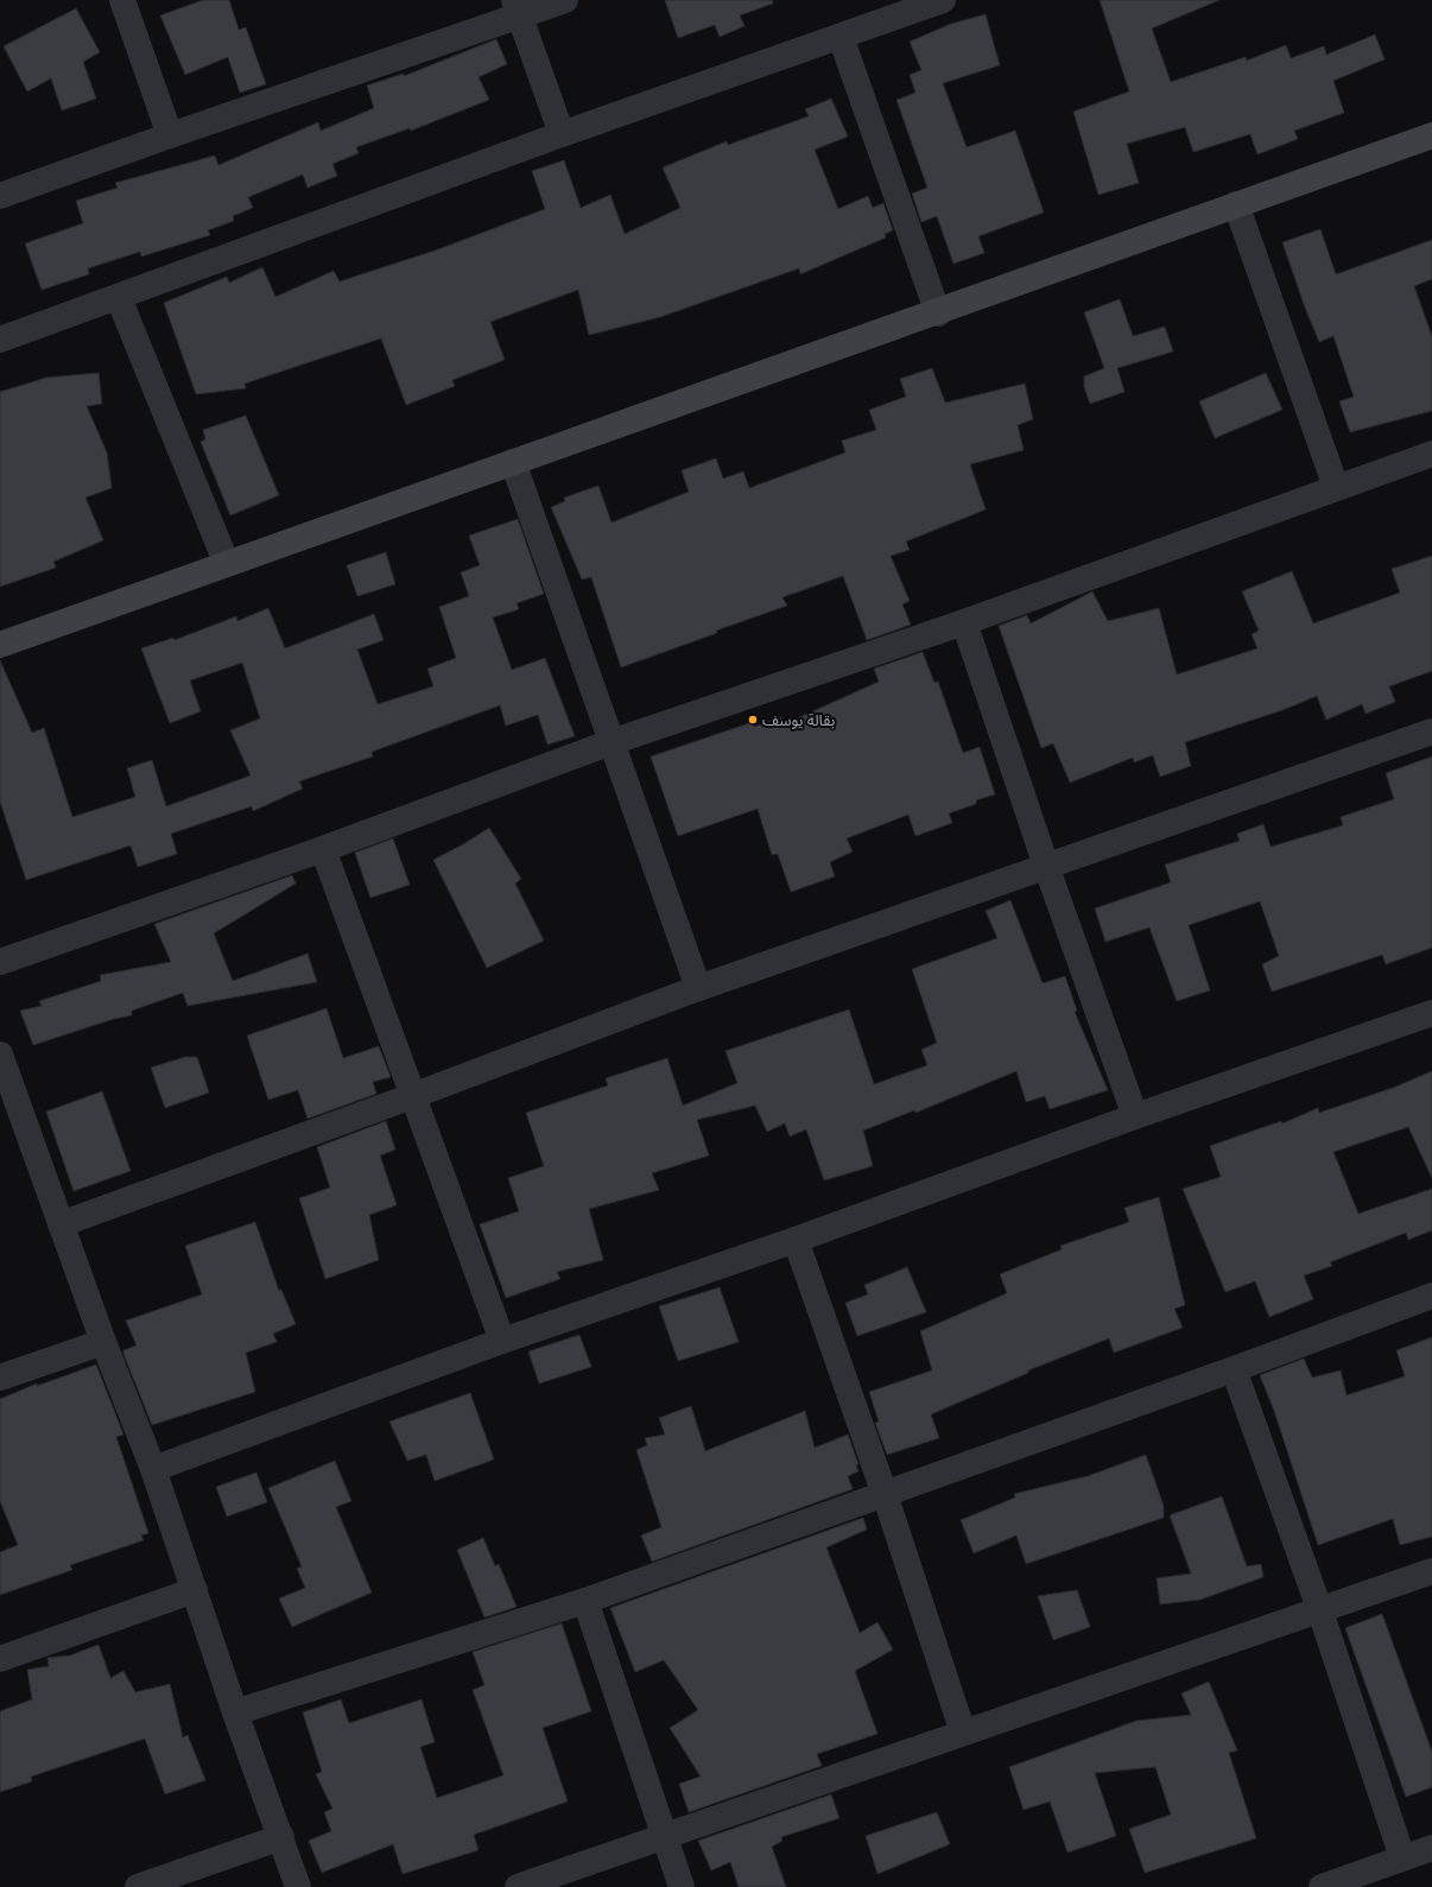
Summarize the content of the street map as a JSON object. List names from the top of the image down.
{
  "places": ["بقالة يوسف"]
}
